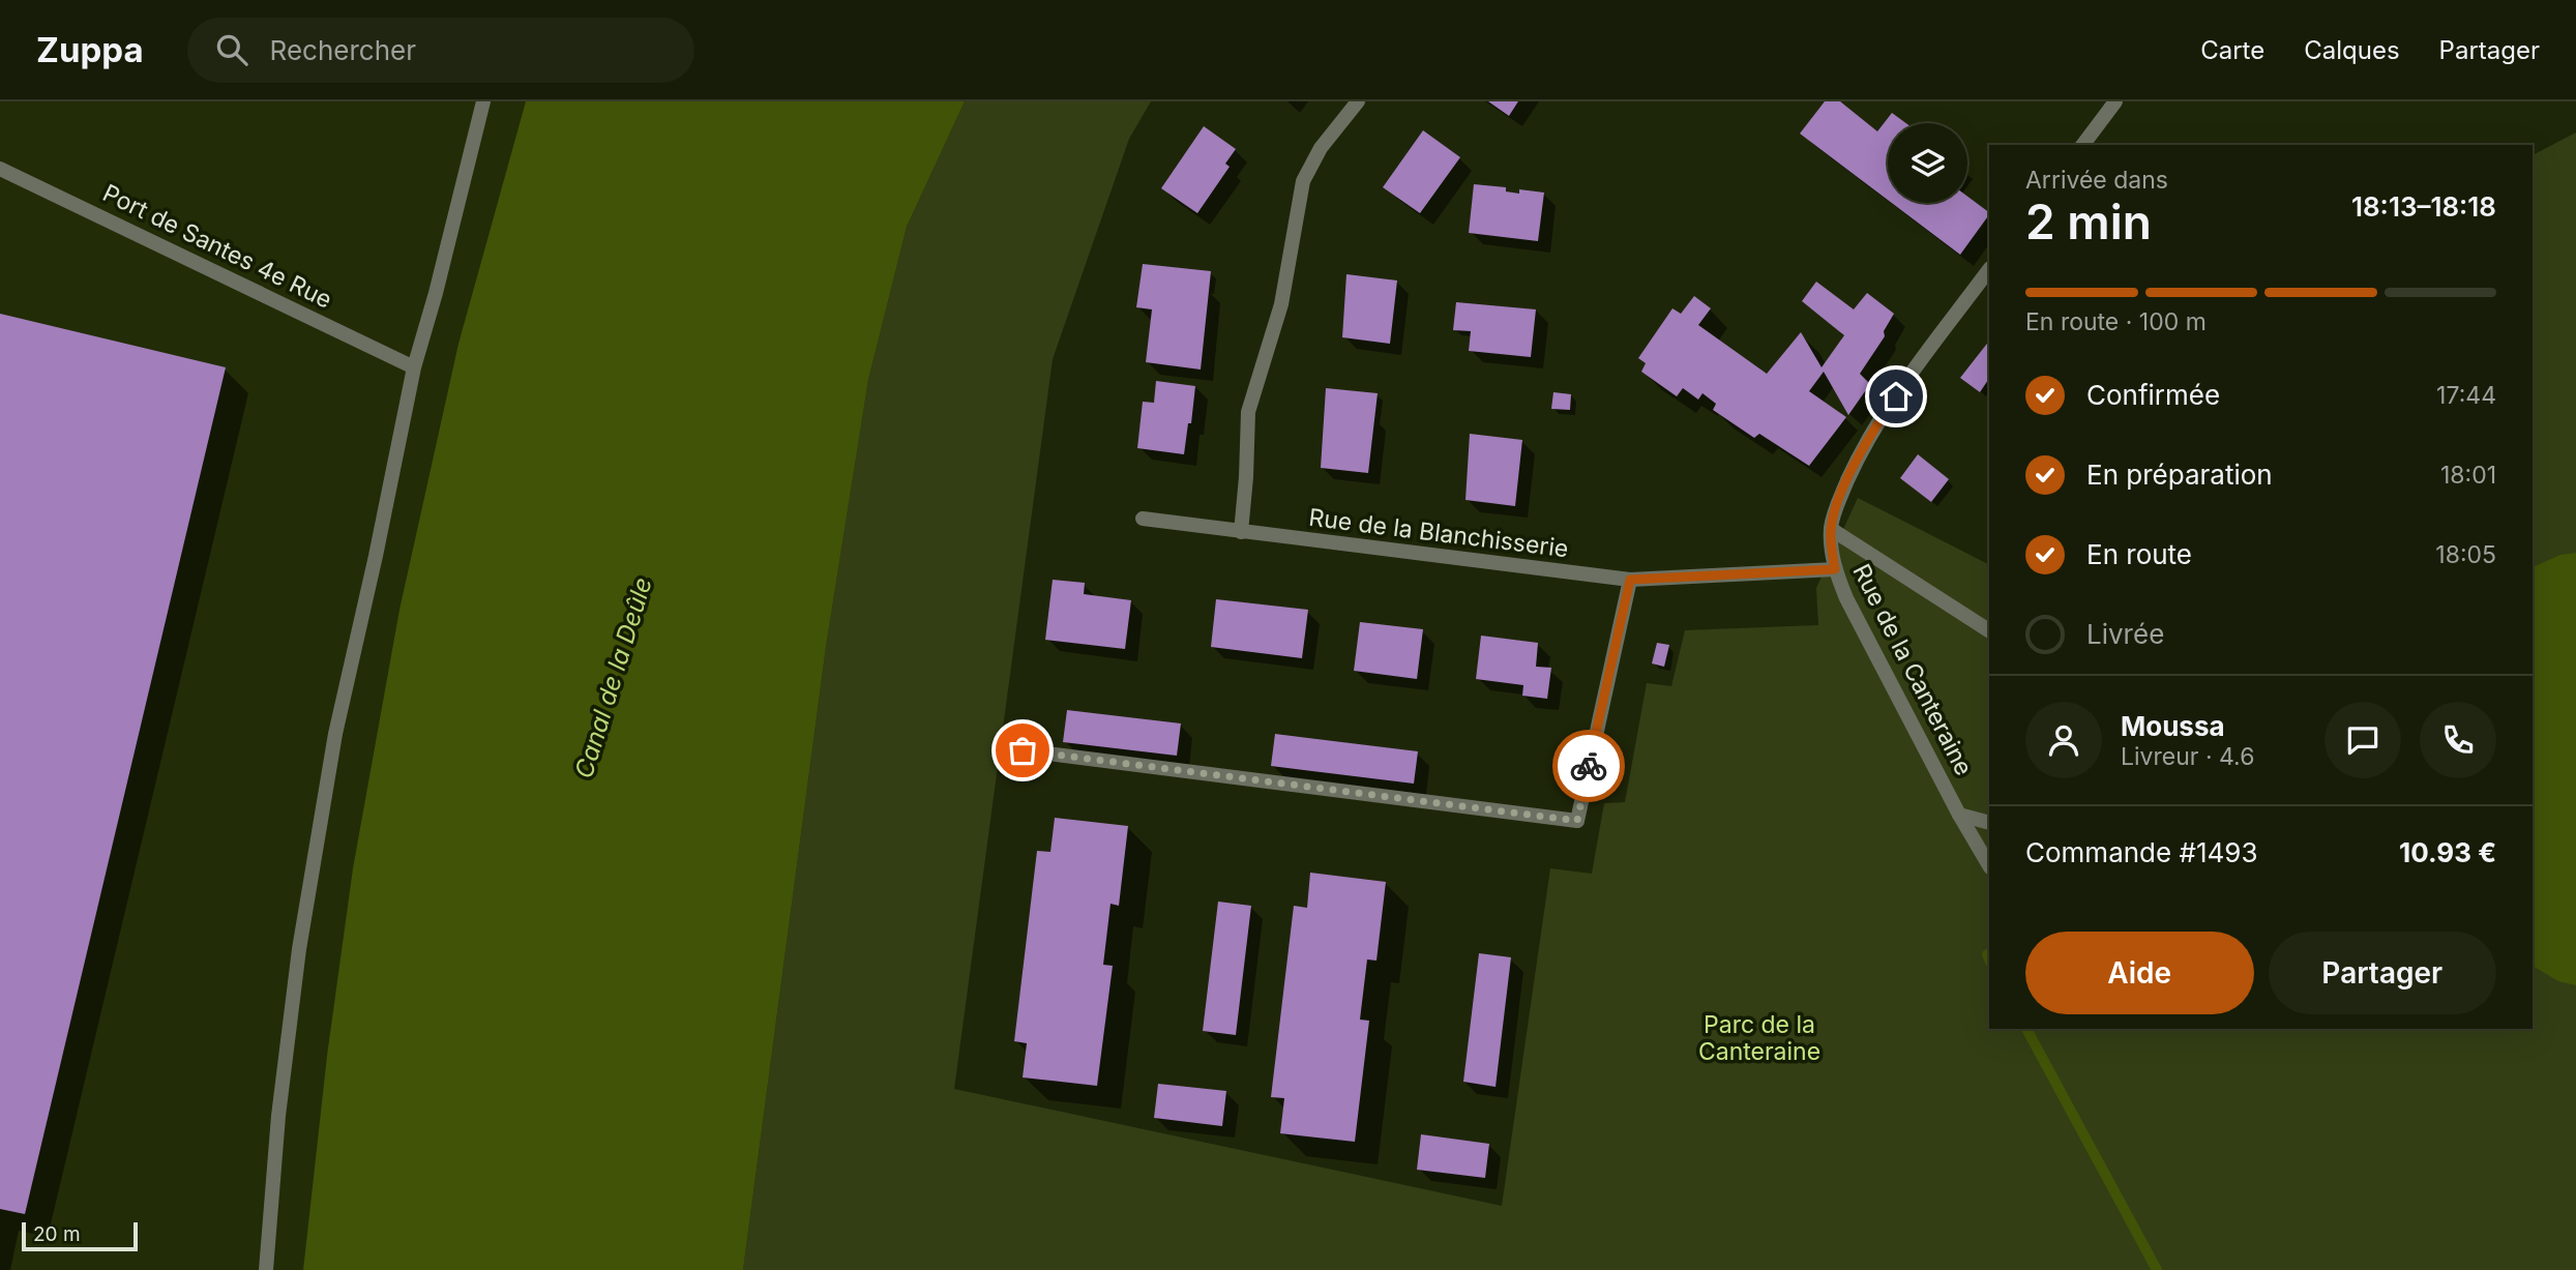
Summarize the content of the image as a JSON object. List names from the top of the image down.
{
  "streets": {
    "street": ["Port de Santes 4e Rue", "Rue de la Blanchisserie", "Rue de la Canteraine"]
  },
  "crossings": [
    ["Rue de la Blanchisserie", "Rue de la Canteraine"]
  ],
  "water": ["Canal de la Deûle"],
  "parks": ["Parc de la Canteraine"],
  "scale_bar": "20 m",
  "page": {
    "header": "Zuppa",
    "search": "Rechercher",
    "nav": ["Carte", "Calques", "Partager"],
    "heading": ["2 min", "Arrivée dans", "18:13–18:18"],
    "panel": [
      "Moussa",
      "Livreur · 4.6",
      "Commande #1493",
      "10.93 €"
    ],
    "bar": "En route · 100 m",
    "list": [
      ["Confirmée", "17:44"],
      ["En préparation", "18:01"],
      ["En route", "18:05"],
      "Livrée"
    ],
    "buttons": ["Aide", "Partager"],
    "scale": "20 m"
  }
}
